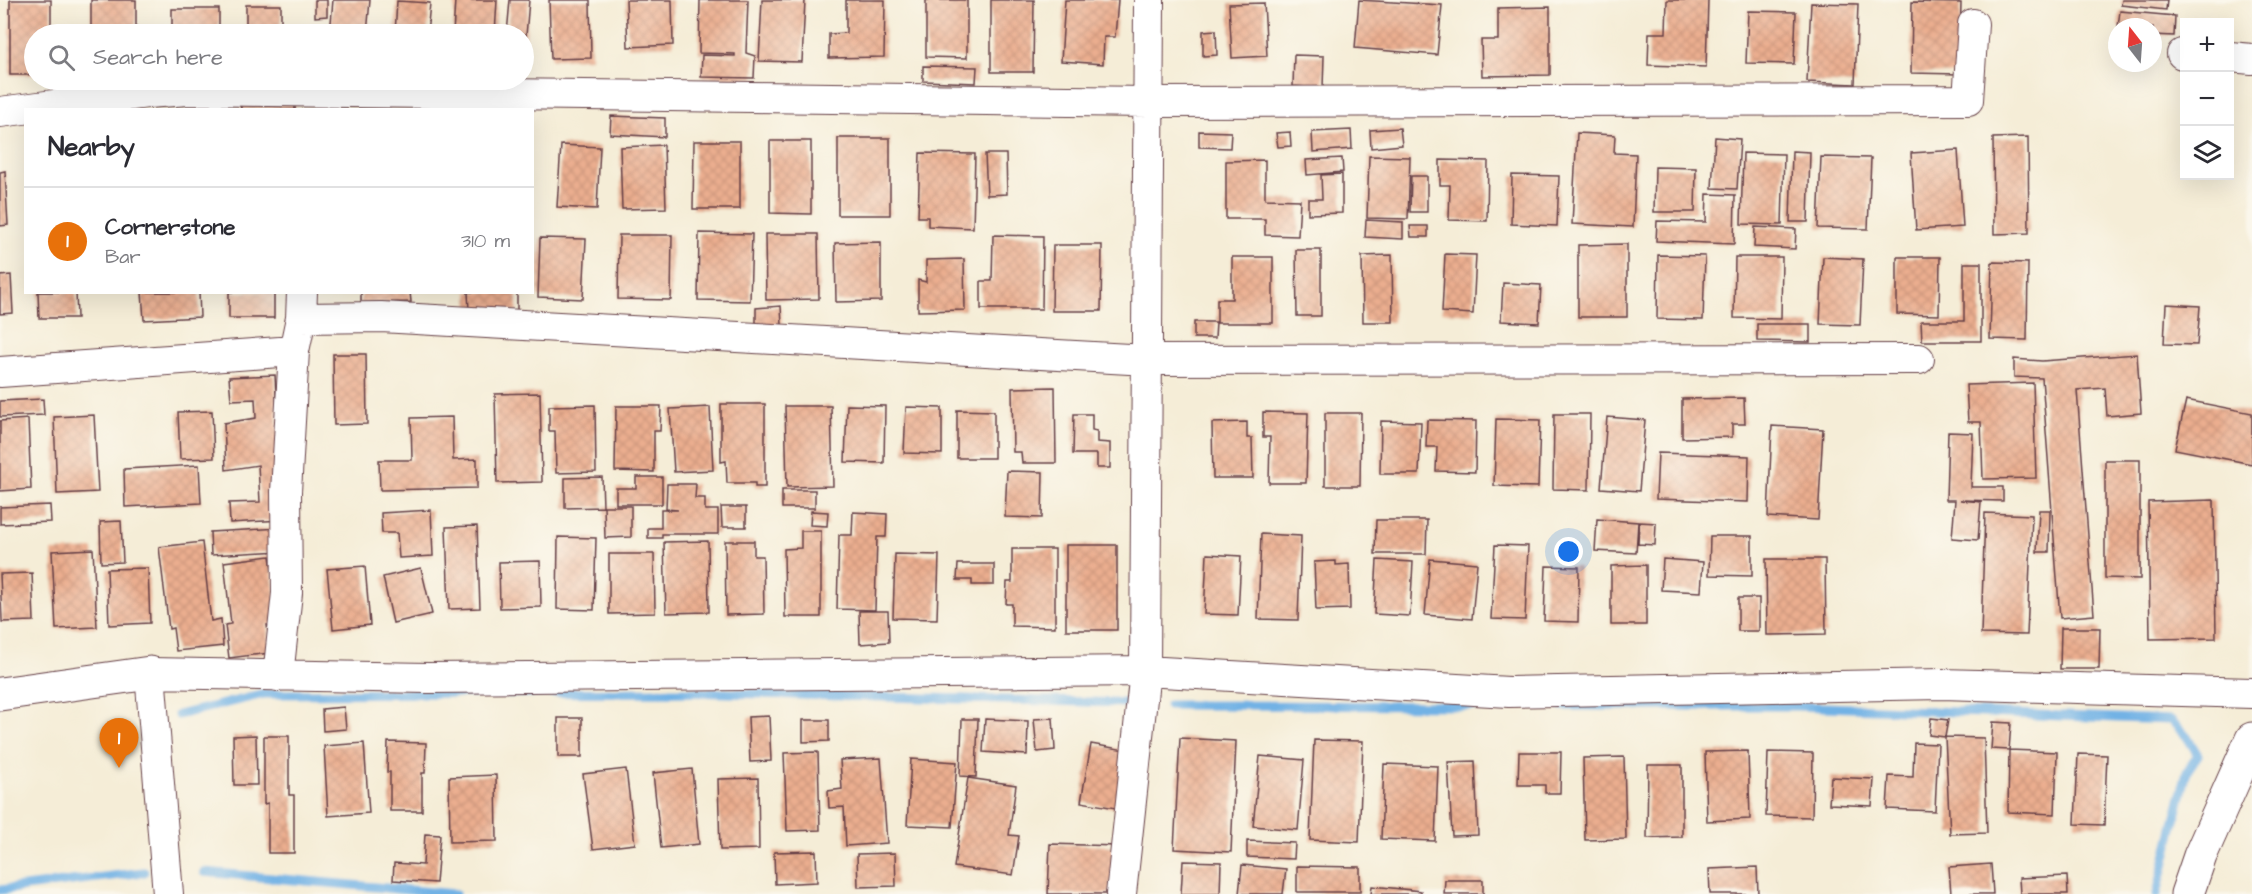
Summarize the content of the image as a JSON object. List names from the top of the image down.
{
  "north": "top",
  "page": {
    "map_buttons": ["+", "−"],
    "search": "Search here",
    "heading": "Nearby",
    "list": [
      {
        "mark": "1",
        "name": "Cornerstone",
        "note": "Bar",
        "value": "310 m"
      }
    ],
    "pins": "1"
  }
}
